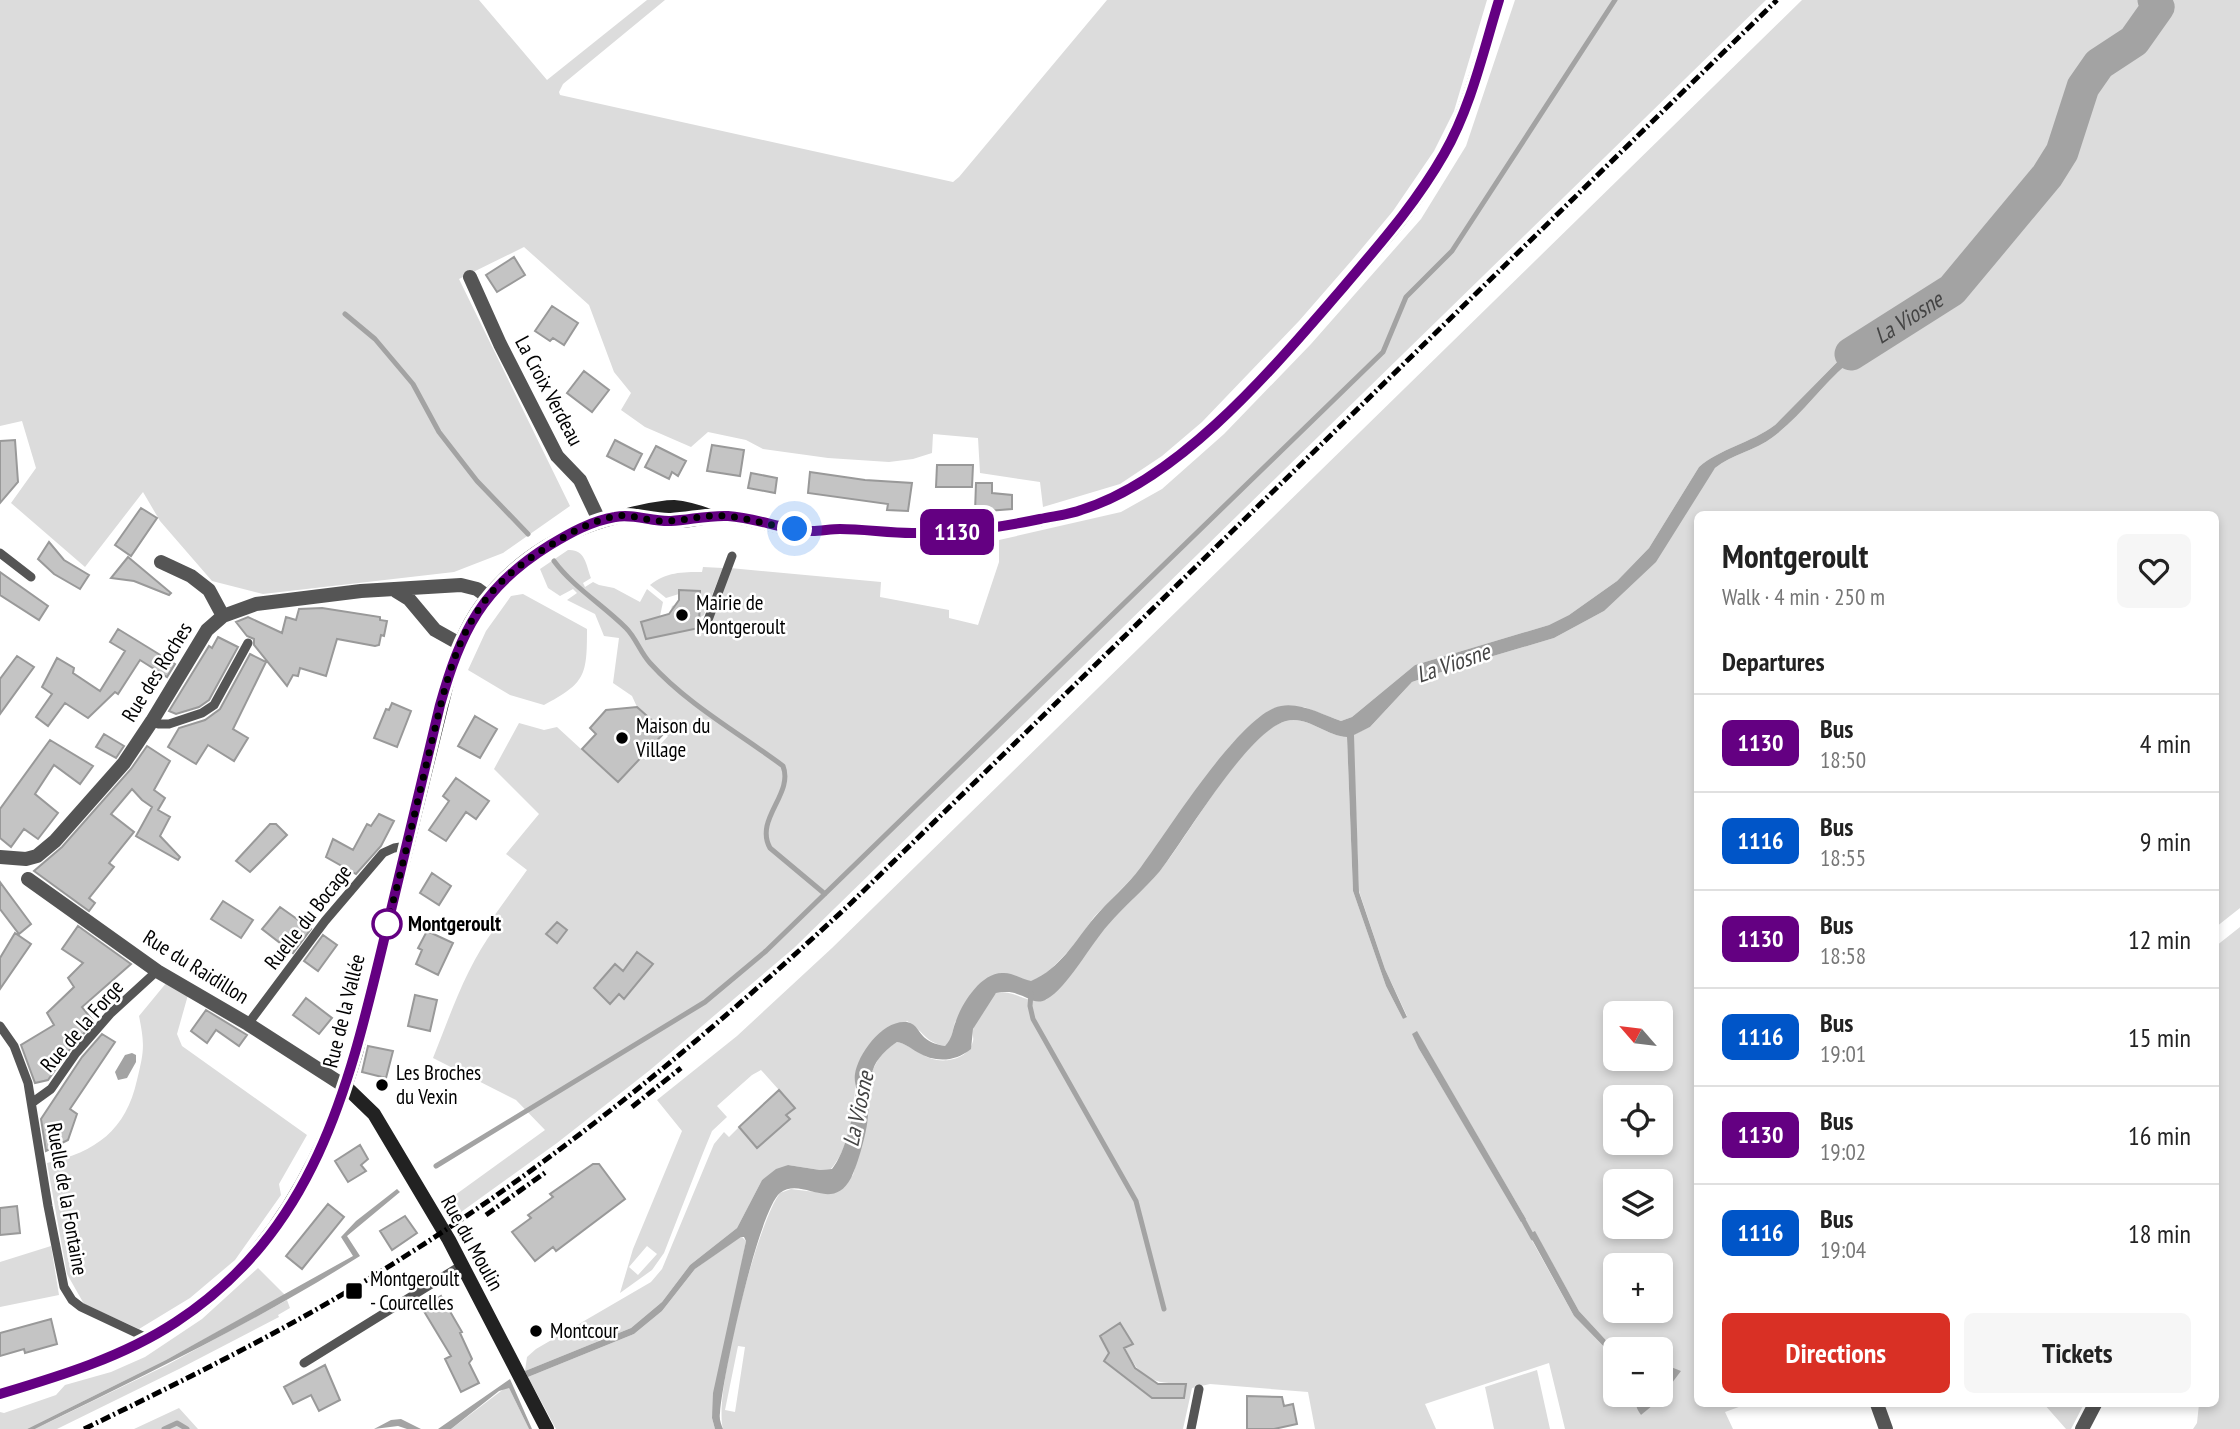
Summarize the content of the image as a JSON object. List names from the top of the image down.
{
  "streets": {
    "main road": ["Rue de la Vallée", "Rue du Moulin"],
    "street": ["La Croix Verdeau", "Rue des Roches", "Rue du Raidillon"],
    "lane": ["Ruelle du Bocage", "Rue de la Forge", "Ruelle de la Fontaine"]
  },
  "crossings": [
    ["La Croix Verdeau", "Rue de la Vallée"],
    ["Rue des Roches", "Rue de la Vallée"],
    ["Ruelle du Bocage", "Rue du Raidillon"],
    ["Ruelle du Bocage", "Rue de la Vallée"],
    ["Rue du Raidillon", "Rue de la Vallée"],
    ["Rue du Raidillon", "Rue de la Forge"],
    ["Rue du Raidillon", "Rue du Moulin"],
    ["Rue de la Vallée", "Ruelle de la Fontaine"],
    ["Rue de la Vallée", "Rue du Moulin"],
    ["Rue de la Forge", "Ruelle de la Fontaine"]
  ],
  "water": ["La Viosne"],
  "places": {
    "other": [
      "Mairie de Montgeroult",
      "Maison du Village",
      "Montgeroult",
      "Les Broches du Vexin",
      "Montcour"
    ],
    "transit": ["Montgeroult - Courcelles"]
  },
  "lines": ["bus line 1130"],
  "north": "top left",
  "page": {
    "on_map": "1130",
    "heading": [
      ["Montgeroult", "Walk · 4 min · 250 m"],
      "Departures"
    ],
    "list": [
      {
        "mark": "1130",
        "name": "Bus",
        "note": "18:50",
        "value": "4 min"
      },
      {
        "mark": "1116",
        "name": "Bus",
        "note": "18:55",
        "value": "9 min"
      },
      {
        "mark": "1130",
        "name": "Bus",
        "note": "18:58",
        "value": "12 min"
      },
      {
        "mark": "1116",
        "name": "Bus",
        "note": "19:01",
        "value": "15 min"
      },
      {
        "mark": "1130",
        "name": "Bus",
        "note": "19:02",
        "value": "16 min"
      },
      {
        "mark": "1116",
        "name": "Bus",
        "note": "19:04",
        "value": "18 min"
      }
    ],
    "map_buttons": ["+", "−"],
    "buttons": ["Directions", "Tickets"]
  }
}
